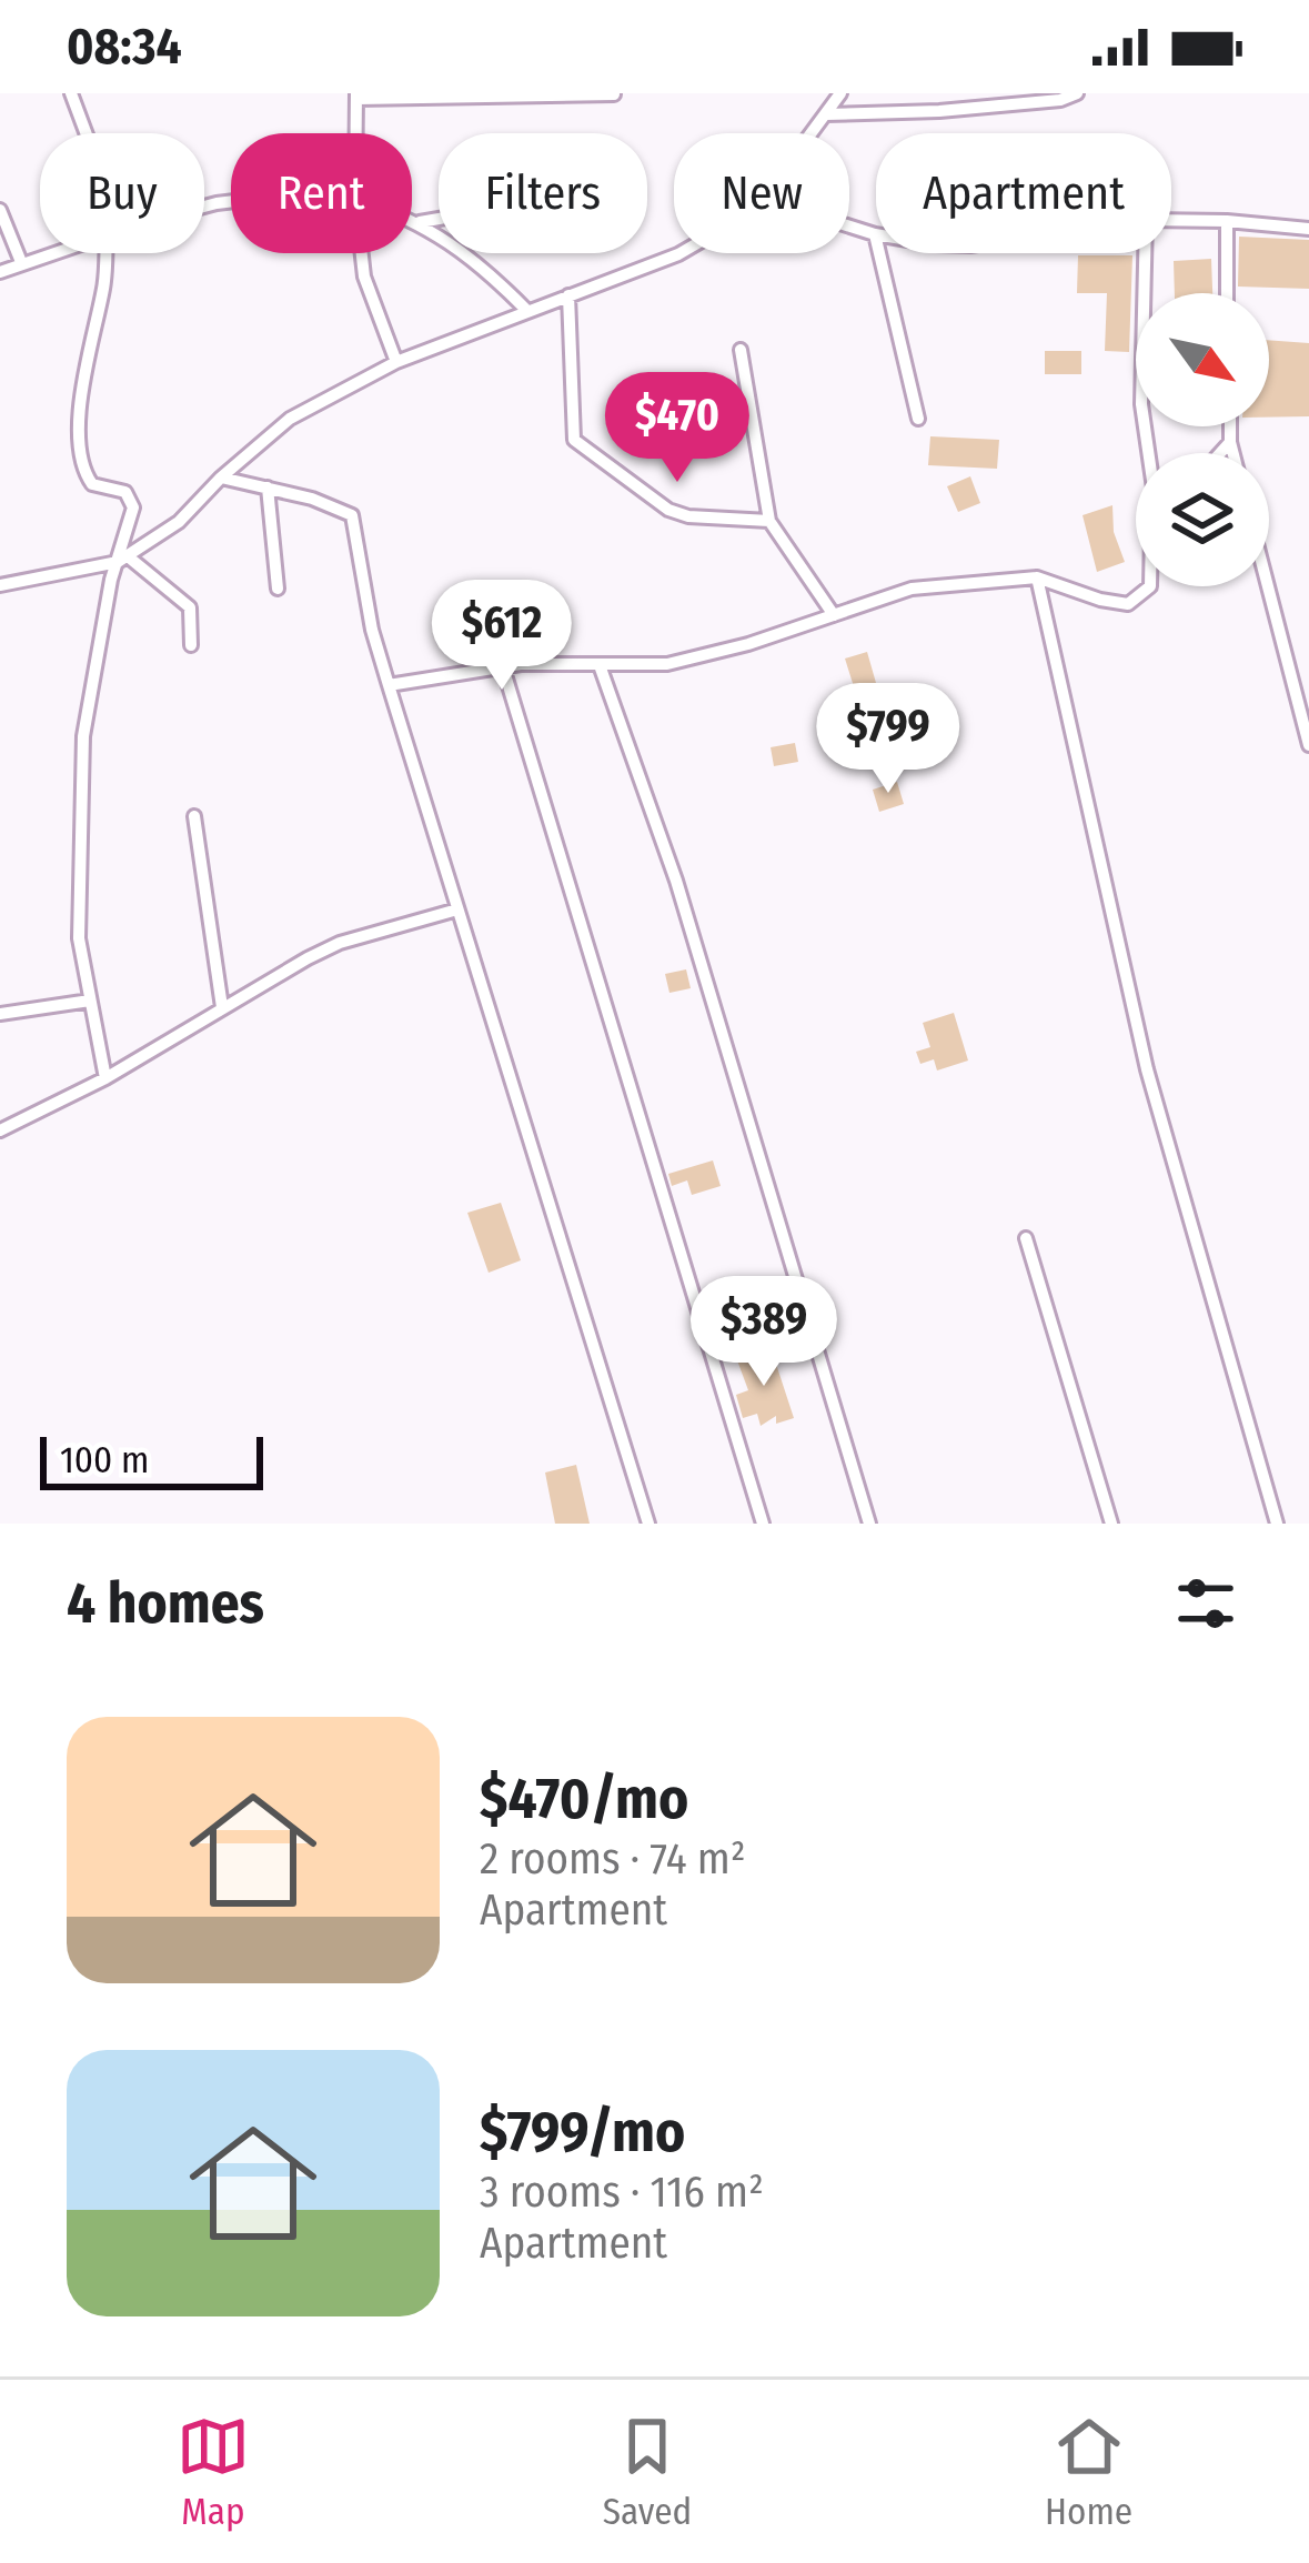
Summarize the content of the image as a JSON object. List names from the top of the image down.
{
  "scale_bar": "100 m",
  "north": "bottom right",
  "page": {
    "status": "08:34",
    "chip": [
      "Buy",
      "Rent",
      "Filters",
      "New",
      "Apartment"
    ],
    "price": [
      "$470",
      "$612",
      "$799",
      "$389"
    ],
    "scale": "100 m",
    "heading": "4 homes",
    "list": [
      {
        "name": "$470/mo",
        "note": "2 rooms · 74 m² · Apartment"
      },
      {
        "name": "$799/mo",
        "note": "3 rooms · 116 m² · Apartment"
      }
    ],
    "tabs": ["Map", "Saved", "Home"]
  }
}
